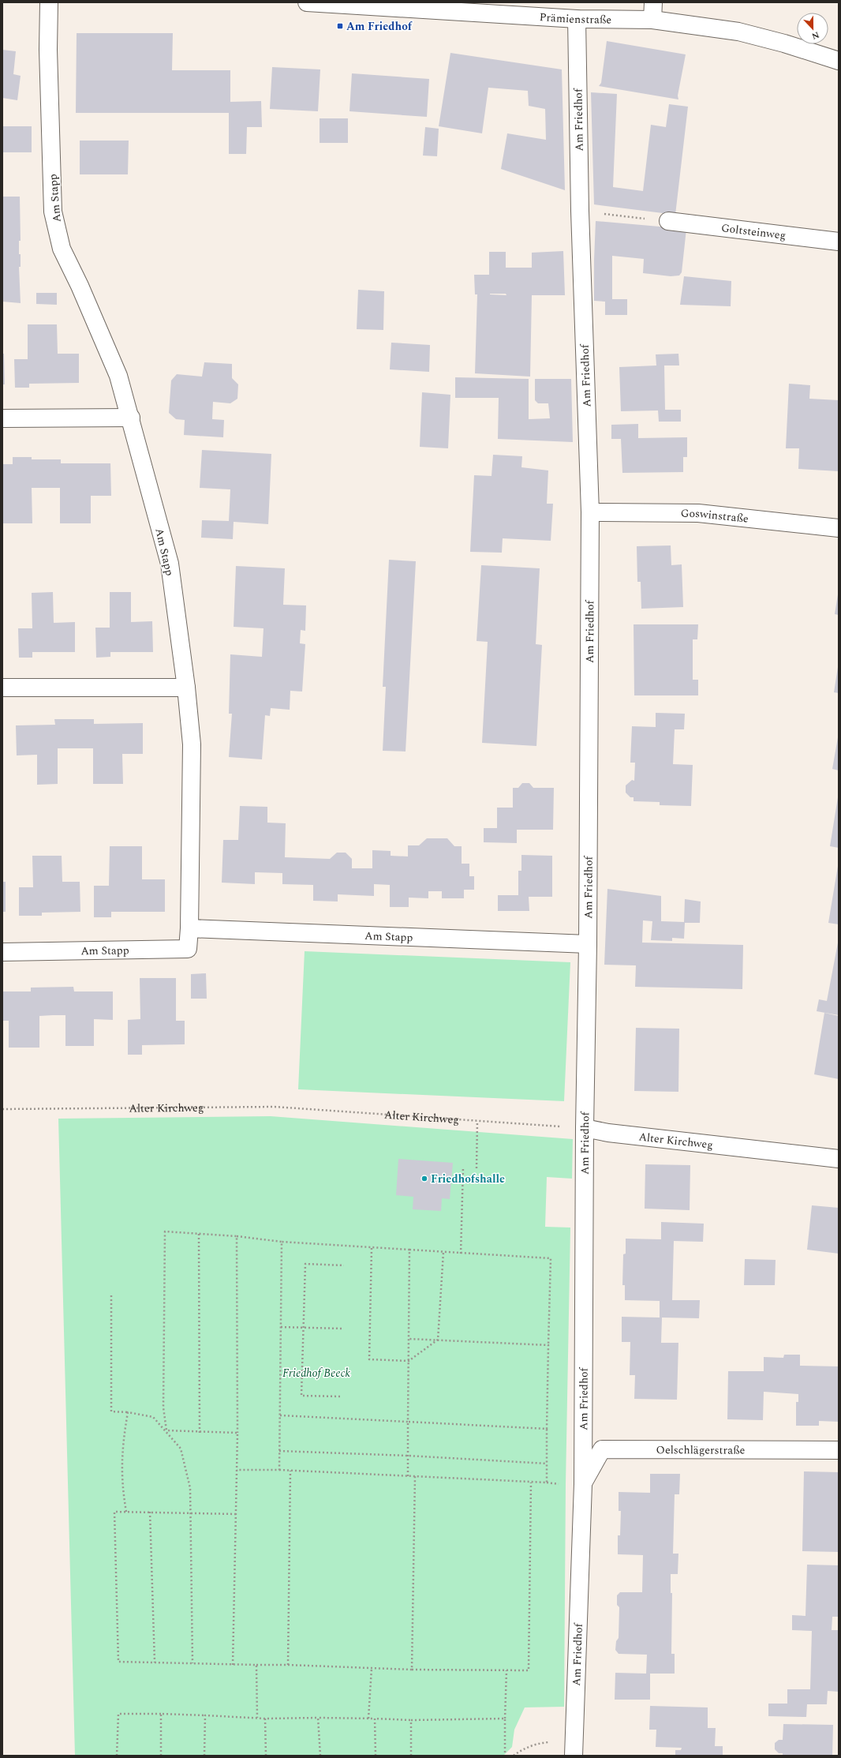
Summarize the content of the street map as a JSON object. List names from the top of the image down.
{
  "streets": {
    "street": [
      "Prämienstraße",
      "Am Friedhof",
      "Am Stapp",
      "Goltsteinweg",
      "Goswinstraße",
      "Alter Kirchweg",
      "Oelschlägerstraße"
    ]
  },
  "crossings": [
    ["Prämienstraße", "Am Friedhof"],
    ["Am Friedhof", "Am Stapp"],
    ["Am Friedhof", "Goswinstraße"],
    ["Am Friedhof", "Alter Kirchweg"],
    ["Am Friedhof", "Oelschlägerstraße"]
  ],
  "parks": ["Friedhof Beeck"],
  "places": {
    "transit": ["Am Friedhof"],
    "other": ["Friedhofshalle"]
  },
  "north": "bottom"
}
